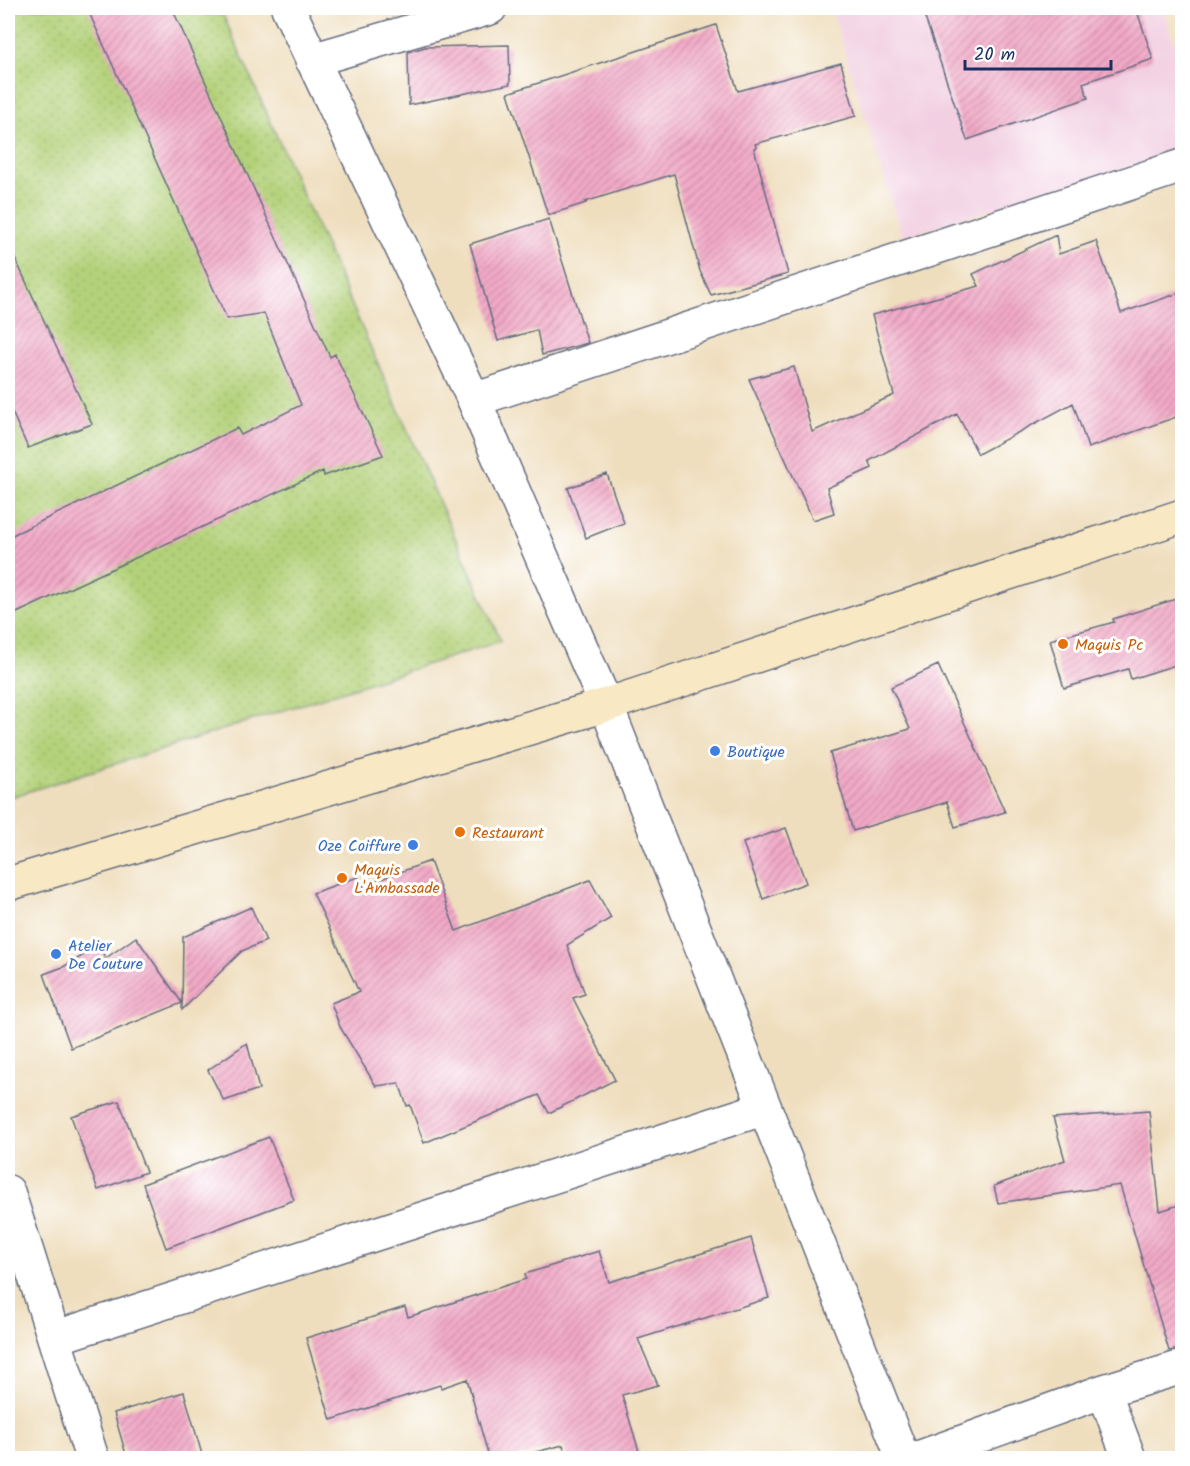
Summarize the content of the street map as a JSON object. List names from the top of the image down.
{
  "places": [
    "Maquis Pc",
    "Boutique",
    "Restaurant",
    "Oze Coiffure",
    "Maquis L'Ambassade",
    "Atelier De Couture"
  ],
  "scale_bar": "20 m"
}
